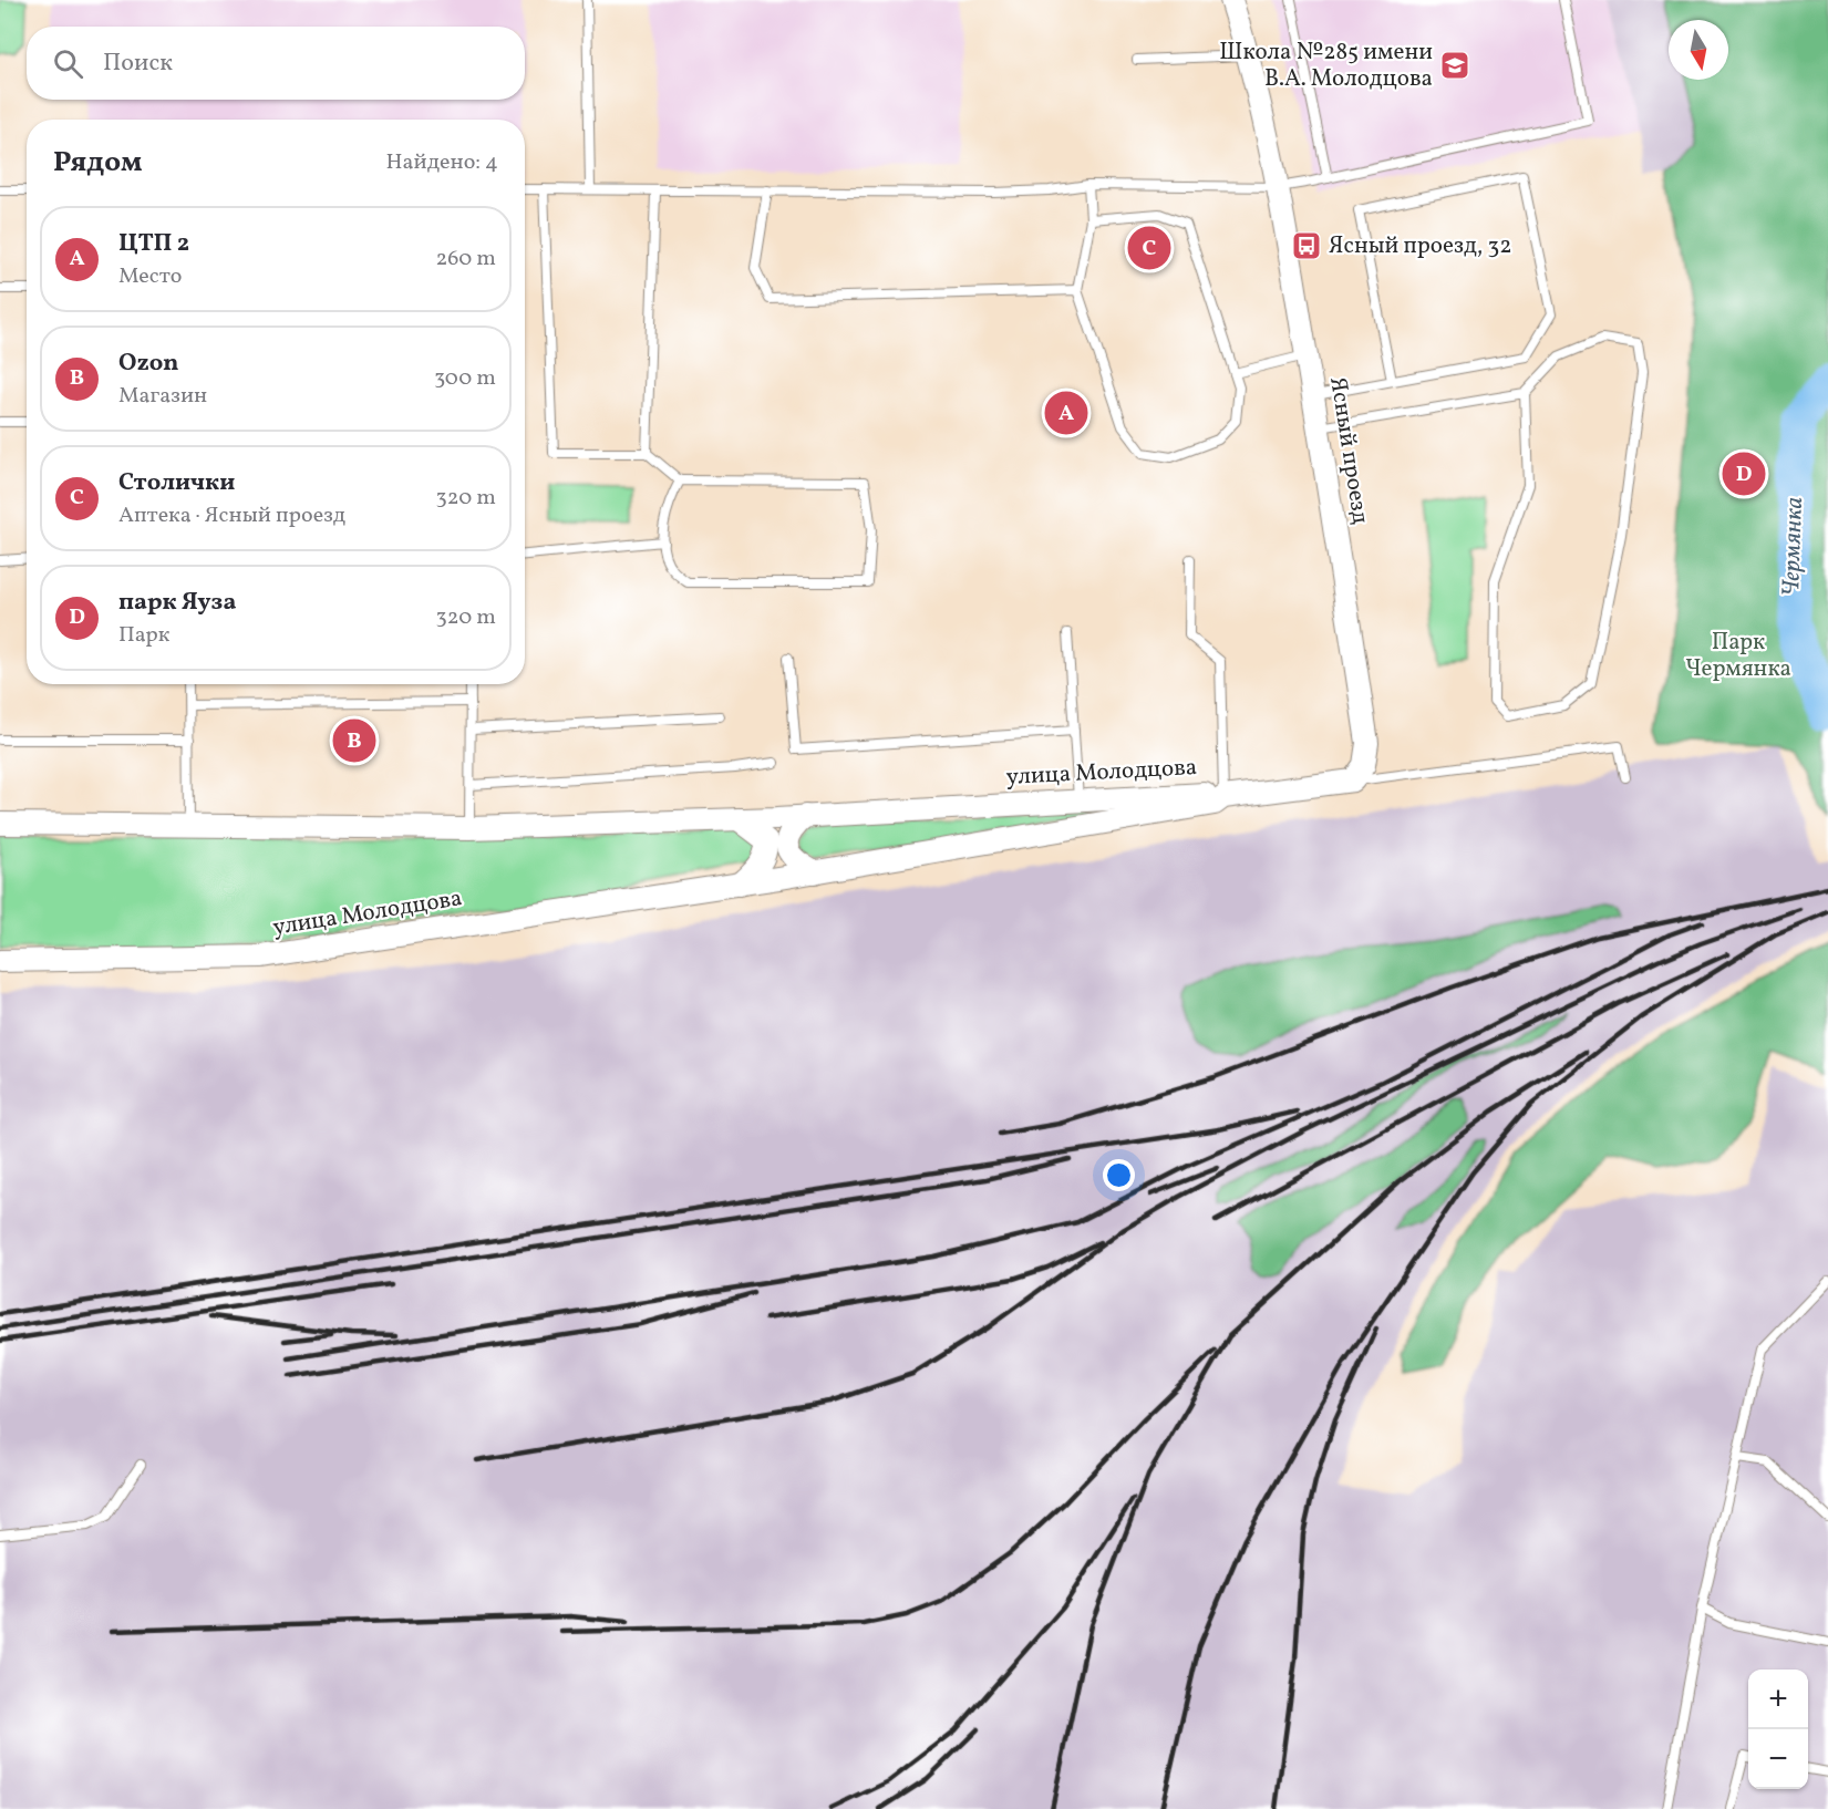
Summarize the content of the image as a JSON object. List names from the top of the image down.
{
  "streets": {
    "street": ["Ясный проезд", "улица Молодцова"]
  },
  "water": ["Чермянка"],
  "parks": ["Парк Чермянка"],
  "places": {
    "school or university": ["Школа №285 имени В.А. Молодцова"],
    "bus stop": ["Ясный проезд, 32"]
  },
  "north": "bottom",
  "page": {
    "search": "Поиск",
    "heading": ["Рядом", "Найдено: 4"],
    "list": [
      {
        "mark": "A",
        "name": "ЦТП 2",
        "note": "Место",
        "value": "260 m"
      },
      {
        "mark": "B",
        "name": "Ozon",
        "note": "Магазин",
        "value": "300 m"
      },
      {
        "mark": "C",
        "name": "Столички",
        "note": "Аптека · Ясный проезд",
        "value": "320 m"
      },
      {
        "mark": "D",
        "name": "парк Яуза",
        "note": "Парк",
        "value": "320 m"
      }
    ],
    "pins": [
      "C",
      "A",
      "D",
      "B"
    ],
    "map_buttons": ["+", "−"]
  }
}
